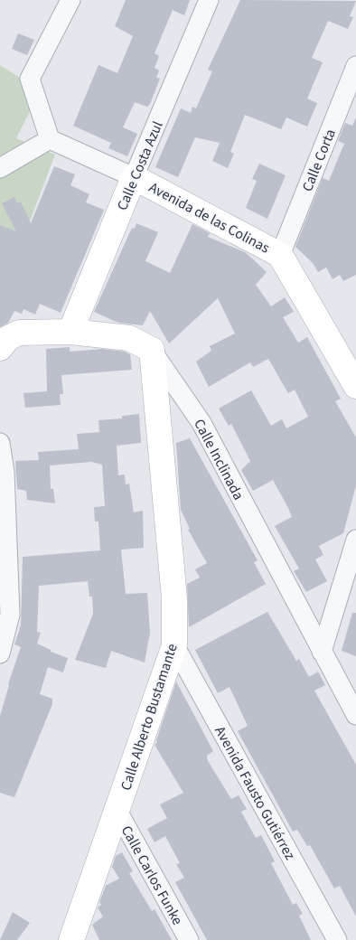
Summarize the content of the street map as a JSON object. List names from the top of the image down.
{
  "streets": {
    "street": [
      "Calle Corta",
      "Calle Costa Azul",
      "Avenida de las Colinas",
      "Calle Inclinada",
      "Calle Alberto Bustamante",
      "Avenida Fausto Gutiérrez",
      "Calle Carlos Funke"
    ]
  },
  "crossings": [
    ["Calle Corta", "Avenida de las Colinas"],
    ["Calle Costa Azul", "Avenida de las Colinas"],
    ["Calle Costa Azul", "Calle Inclinada"],
    ["Calle Inclinada", "Calle Alberto Bustamante"],
    ["Calle Alberto Bustamante", "Avenida Fausto Gutiérrez"],
    ["Calle Alberto Bustamante", "Calle Carlos Funke"]
  ]
}
